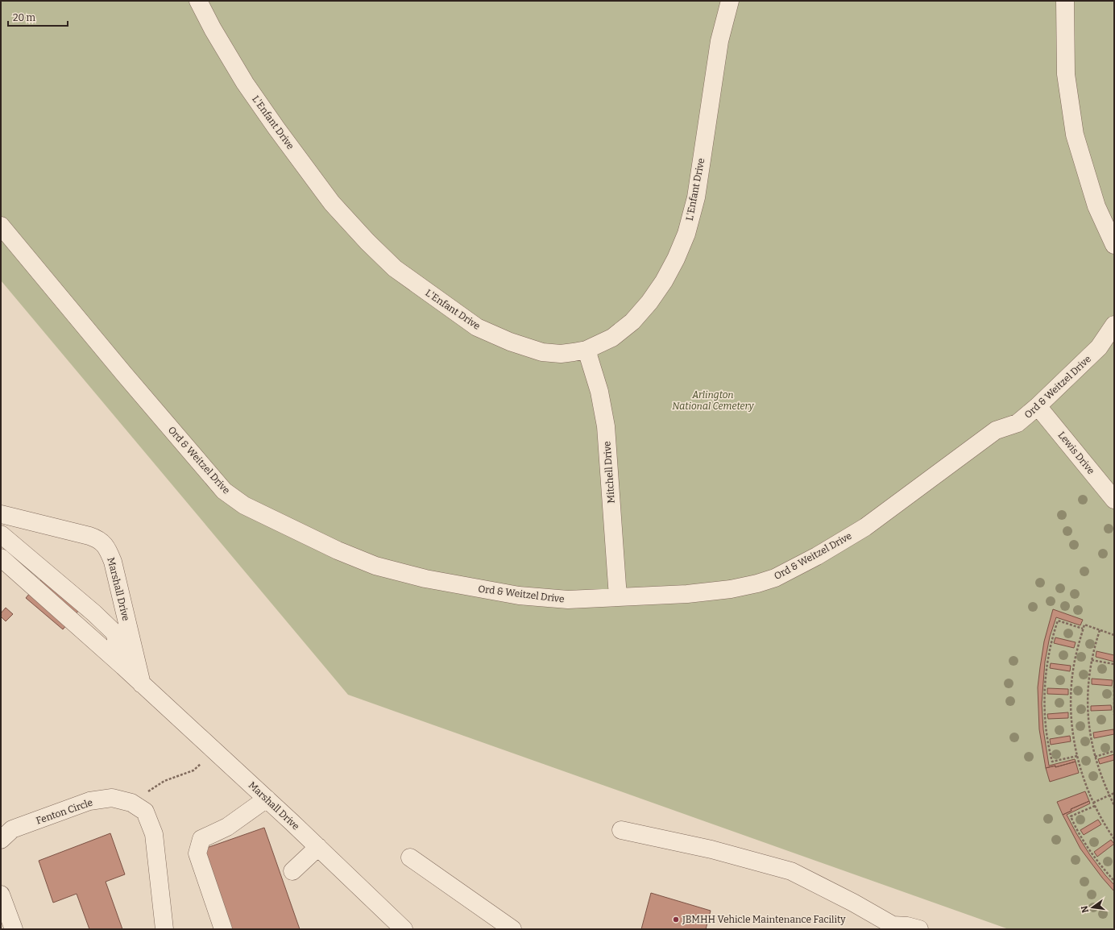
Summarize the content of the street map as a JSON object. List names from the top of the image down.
{
  "streets": {
    "street": [
      "L'Enfant Drive",
      "Ord & Weitzel Drive",
      "Lewis Drive",
      "Mitchell Drive",
      "Marshall Drive",
      "Fenton Circle"
    ]
  },
  "crossings": [
    ["L'Enfant Drive", "Mitchell Drive"],
    ["Ord & Weitzel Drive", "Lewis Drive"],
    ["Ord & Weitzel Drive", "Mitchell Drive"]
  ],
  "parks": ["Arlington National Cemetery"],
  "places": ["JBMHH Vehicle Maintenance Facility"],
  "scale_bar": "20 m",
  "north": "left"
}
